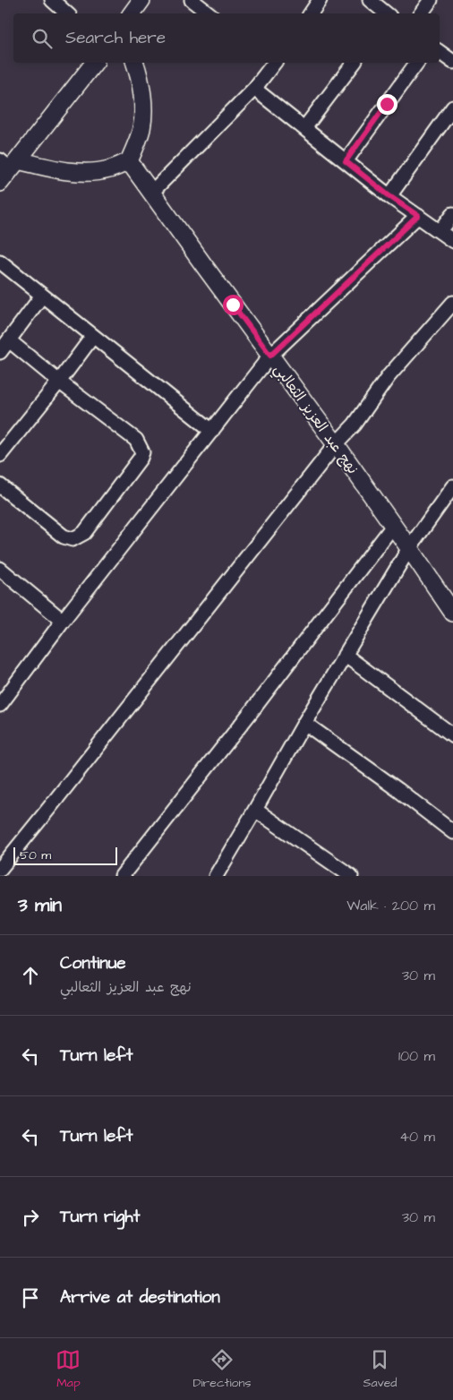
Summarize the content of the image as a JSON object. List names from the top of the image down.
{
  "streets": {
    "street": ["نهج عبد العزيز الثعالبي"]
  },
  "scale_bar": "50 m",
  "page": {
    "search": "Search here",
    "scale": "50 m",
    "heading": ["3 min", "Walk · 200 m"],
    "list": [
      ["Continue", "نهج عبد العزيز الثعالبي", "30 m"],
      ["Turn left", "100 m"],
      ["Turn left", "40 m"],
      ["Turn right", "30 m"],
      "Arrive at destination"
    ],
    "nav": ["Map", "Directions", "Saved"]
  }
}
